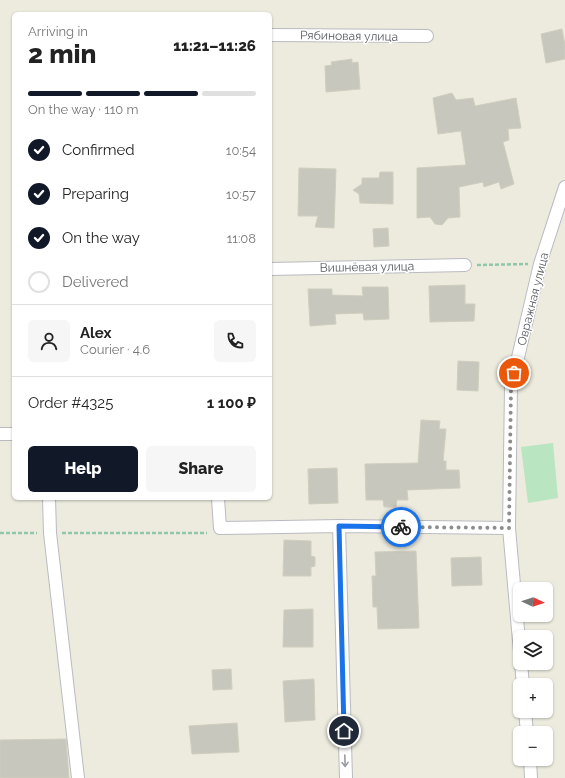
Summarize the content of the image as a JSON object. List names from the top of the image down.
{
  "streets": {
    "street": ["Рябиновая улица", "Вишнёвая улица", "Овражная улица"]
  },
  "north": "right",
  "page": {
    "heading": ["2 min", "Arriving in", "11:21–11:26"],
    "panel": [
      "Alex",
      "Courier · 4.6",
      "Order #4325",
      "1 100 ₽"
    ],
    "bar": "On the way · 110 m",
    "list": [
      ["Confirmed", "10:54"],
      ["Preparing", "10:57"],
      ["On the way", "11:08"],
      "Delivered"
    ],
    "buttons": ["Help", "Share"],
    "map_buttons": ["+", "−"]
  }
}
